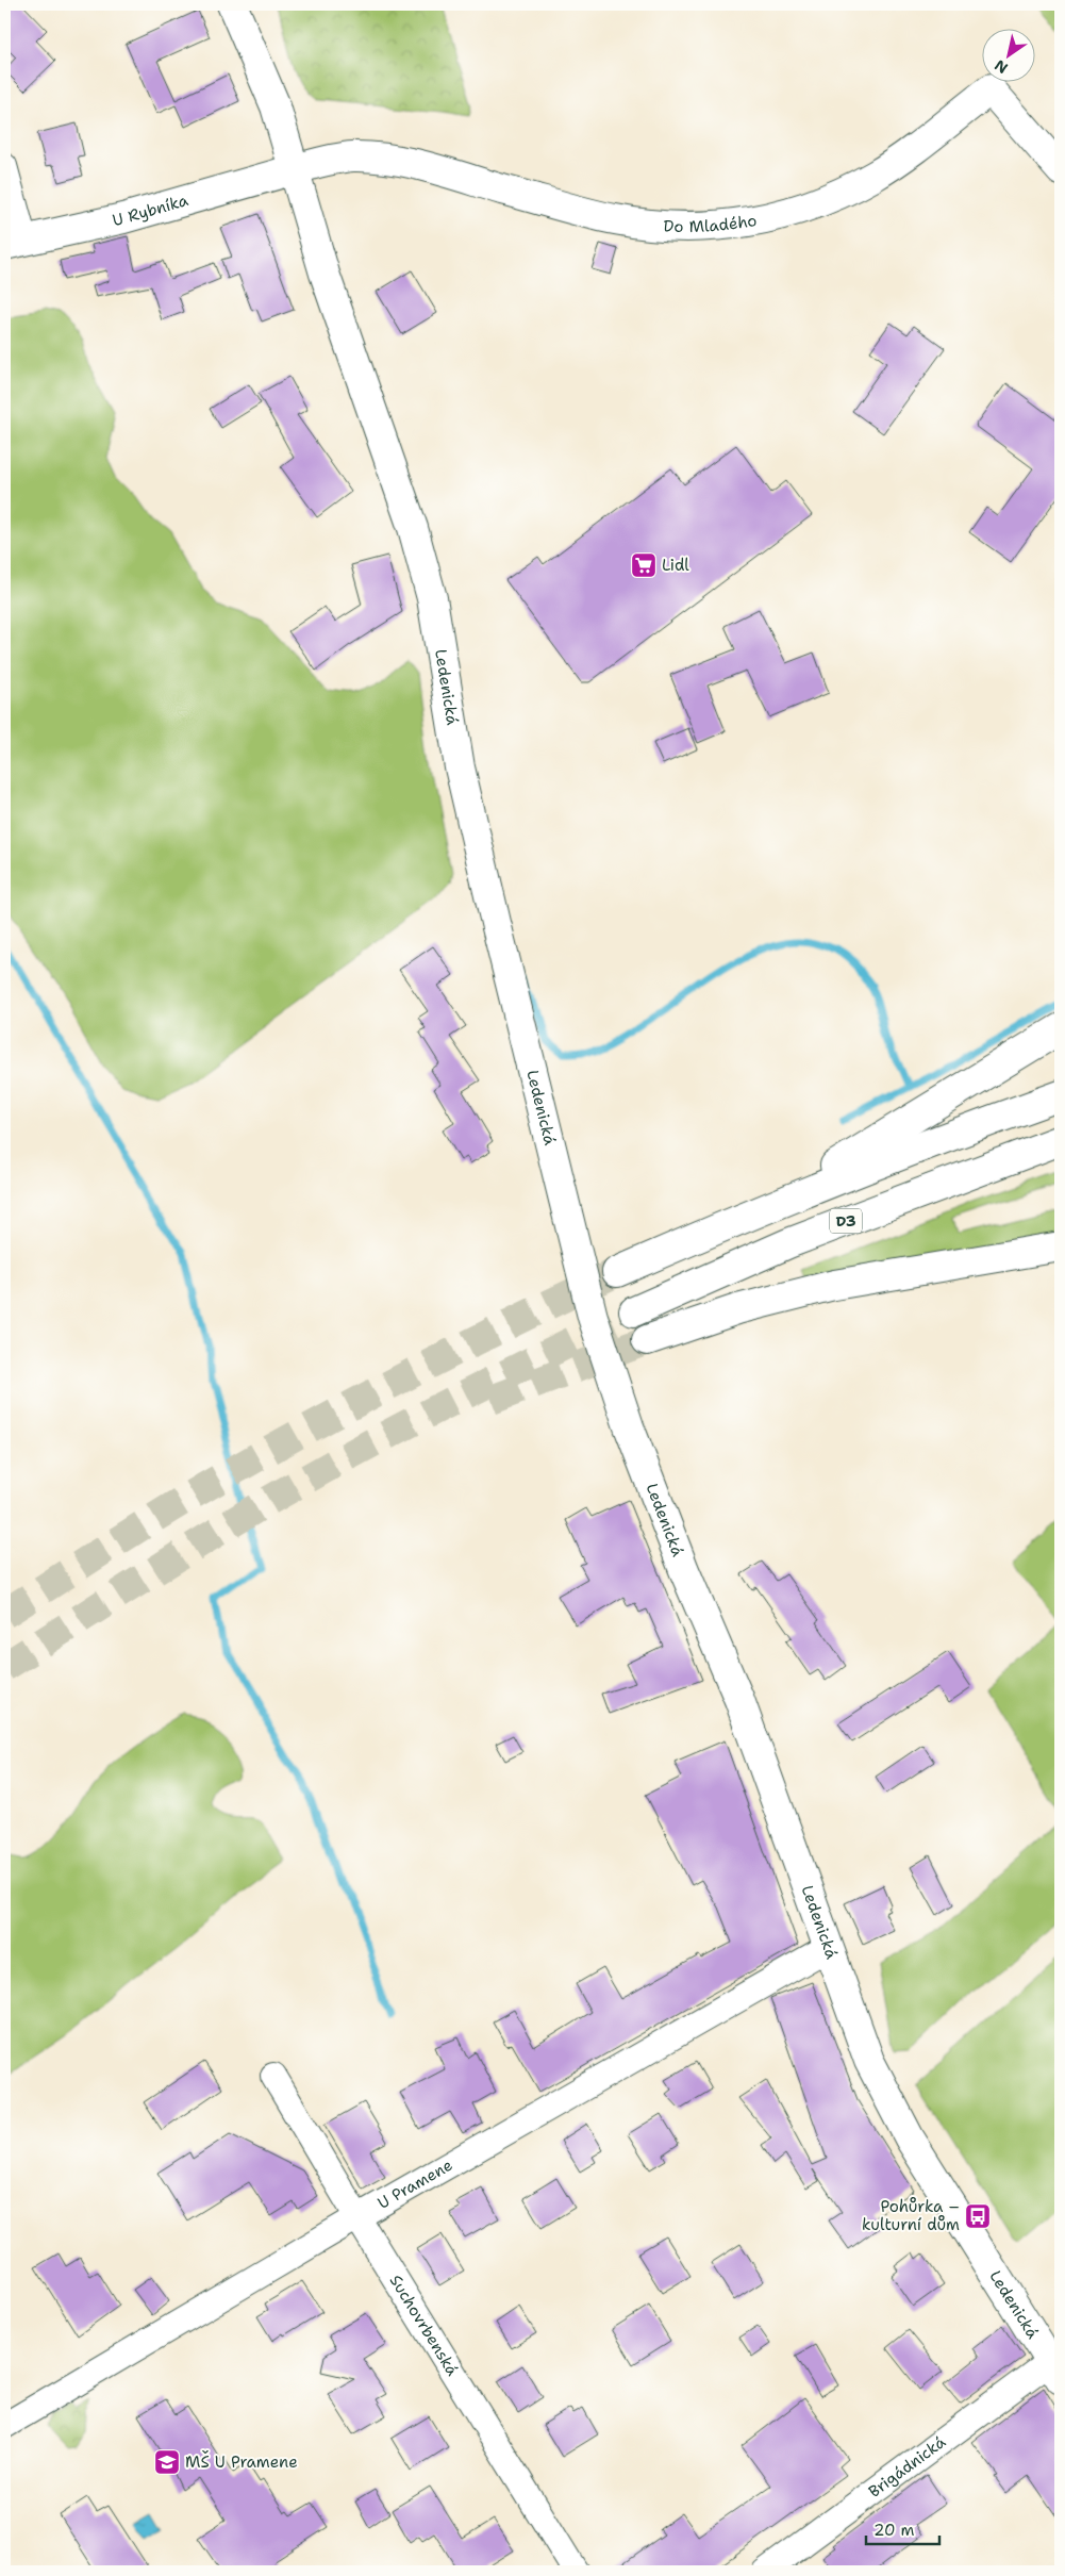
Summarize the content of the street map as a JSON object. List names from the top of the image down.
{
  "streets": {
    "main road": [
      "U Rybníka",
      "Do Mladého",
      "Ledenická",
      "D3"
    ],
    "street": ["U Pramene", "Suchovrbenská", "Brigádnická"]
  },
  "crossings": [
    ["U Rybníka", "Do Mladého"],
    ["U Rybníka", "Ledenická"],
    ["Do Mladého", "Ledenická"],
    ["Ledenická", "U Pramene"],
    ["Ledenická", "Brigádnická"],
    ["U Pramene", "Suchovrbenská"]
  ],
  "places": {
    "supermarket": ["Lidl"],
    "bus stop": ["Pohůrka – kulturní dům"],
    "school or university": ["MŠ U Pramene"]
  },
  "scale_bar": "20 m",
  "north": "bottom left"
}
